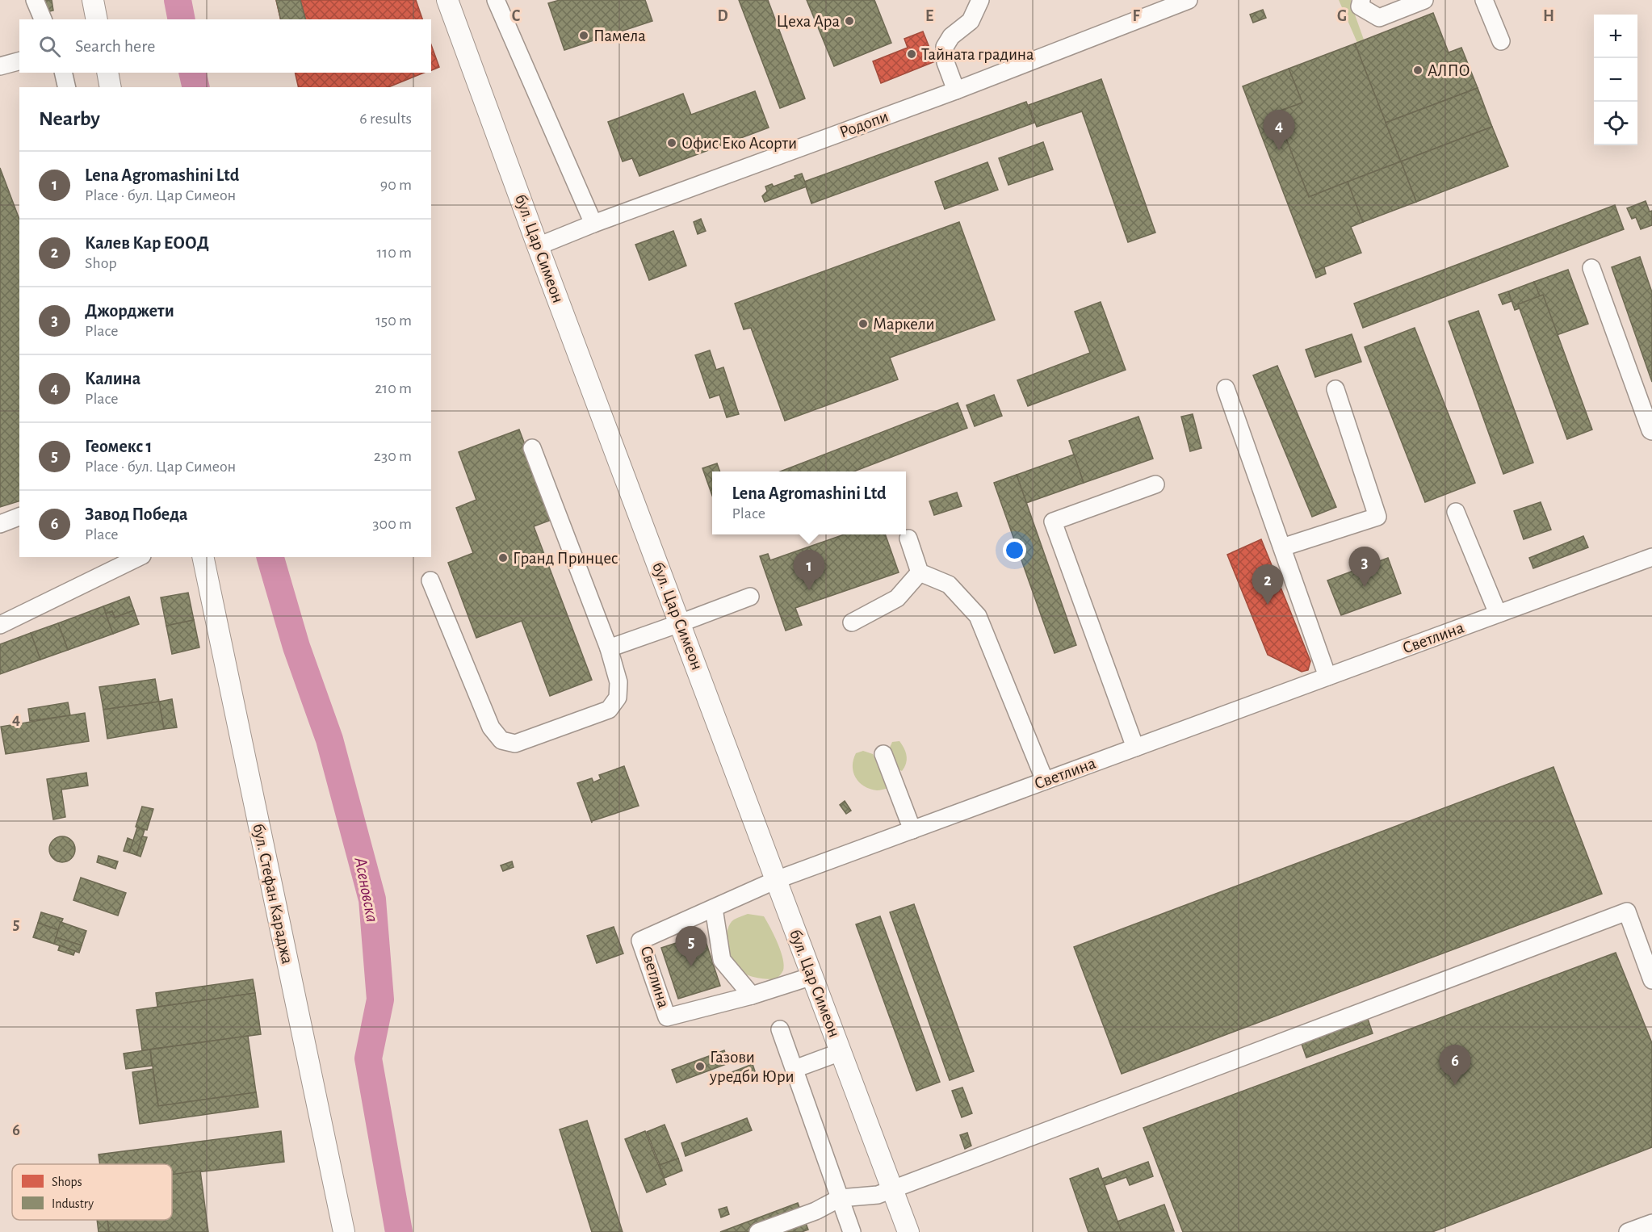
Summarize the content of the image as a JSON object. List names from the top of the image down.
{
  "streets": {
    "main road": ["бул. Цар Симеон", "бул. Стефан Караджа"],
    "street": ["Родопи", "Светлина"]
  },
  "crossings": [
    ["Родопи", "бул. Цар Симеон"],
    ["бул. Цар Симеон", "Светлина"]
  ],
  "water": ["Асеновска"],
  "places": [
    "Цеха Ара",
    "Памела",
    "Тайната градина",
    "АЛПО",
    "Офис Еко Асорти",
    "Маркели",
    "Гранд Принцес",
    "Газови уредби Юри"
  ],
  "legend": ["Shops", "Industry"],
  "page": {
    "map_buttons": ["+", "−"],
    "search": "Search here",
    "heading": ["Nearby", "6 results"],
    "pins": [
      "4",
      "3",
      "1",
      "2",
      "5",
      "6"
    ],
    "list": [
      {
        "mark": "1",
        "name": "Lena Agromashini Ltd",
        "note": "Place · бул. Цар Симеон",
        "value": "90 m"
      },
      {
        "mark": "2",
        "name": "Калев Кар ЕООД",
        "note": "Shop",
        "value": "110 m"
      },
      {
        "mark": "3",
        "name": "Джорджети",
        "note": "Place",
        "value": "150 m"
      },
      {
        "mark": "4",
        "name": "Калина",
        "note": "Place",
        "value": "210 m"
      },
      {
        "mark": "5",
        "name": "Геомекс 1",
        "note": "Place · бул. Цар Симеон",
        "value": "230 m"
      },
      {
        "mark": "6",
        "name": "Завод Победа",
        "note": "Place",
        "value": "300 m"
      }
    ],
    "popup": ["Lena Agromashini Ltd", "Place"]
  },
  "grid": {
    "columns": [
      "C",
      "D",
      "E",
      "F",
      "G",
      "H"
    ],
    "rows": ["4", "5", "6"]
  }
}
